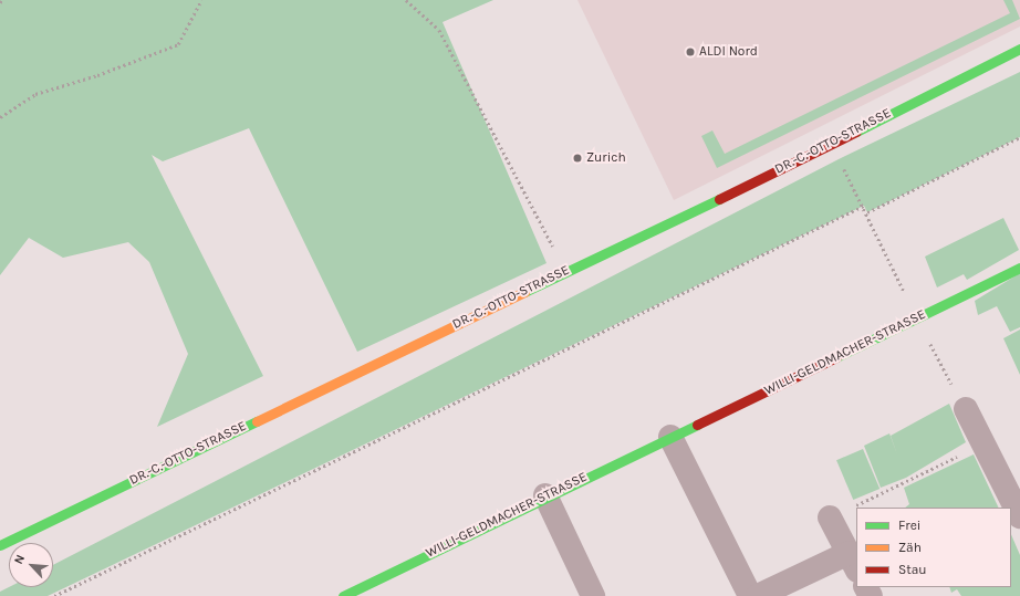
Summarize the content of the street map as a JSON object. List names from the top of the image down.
{
  "streets": {
    "street": ["DR.-C.-OTTO-STRASSE", "WILLI-GELDMACHER-STRASSE"]
  },
  "places": ["ALDI Nord", "Zurich"],
  "legend": ["Frei", "Zäh", "Stau"],
  "north": "top left"
}
